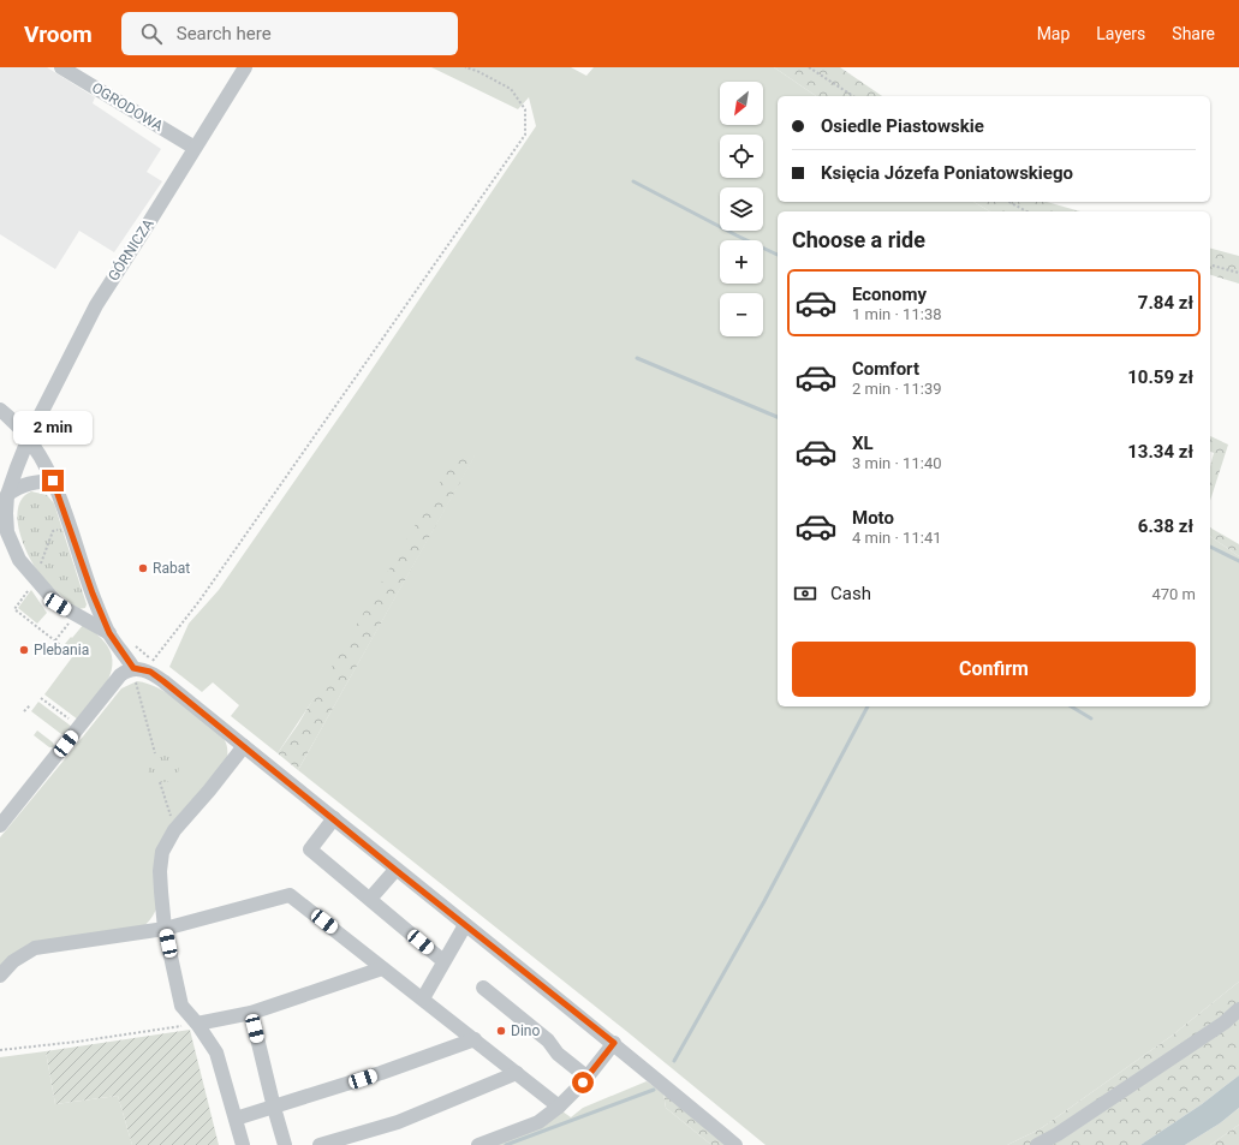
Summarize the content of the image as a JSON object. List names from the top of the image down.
{
  "streets": {
    "street": ["OGRODOWA", "GÓRNICZA"]
  },
  "crossings": [
    ["OGRODOWA", "GÓRNICZA"]
  ],
  "places": ["Rabat", "Plebania", "Dino"],
  "north": "bottom left",
  "page": {
    "header": "Vroom",
    "search": "Search here",
    "nav": ["Map", "Layers", "Share"],
    "map_buttons": ["+", "−"],
    "banner": ["Osiedle Piastowskie", "Księcia Józefa Poniatowskiego"],
    "heading": "Choose a ride",
    "list": [
      {
        "name": "Economy",
        "note": "1 min · 11:38",
        "value": "7.84 zł"
      },
      {
        "name": "Comfort",
        "note": "2 min · 11:39",
        "value": "10.59 zł"
      },
      {
        "name": "XL",
        "note": "3 min · 11:40",
        "value": "13.34 zł"
      },
      {
        "name": "Moto",
        "note": "4 min · 11:41",
        "value": "6.38 zł"
      }
    ],
    "bubble": "2 min",
    "pay": ["Cash", "470 m"],
    "buttons": "Confirm"
  }
}
